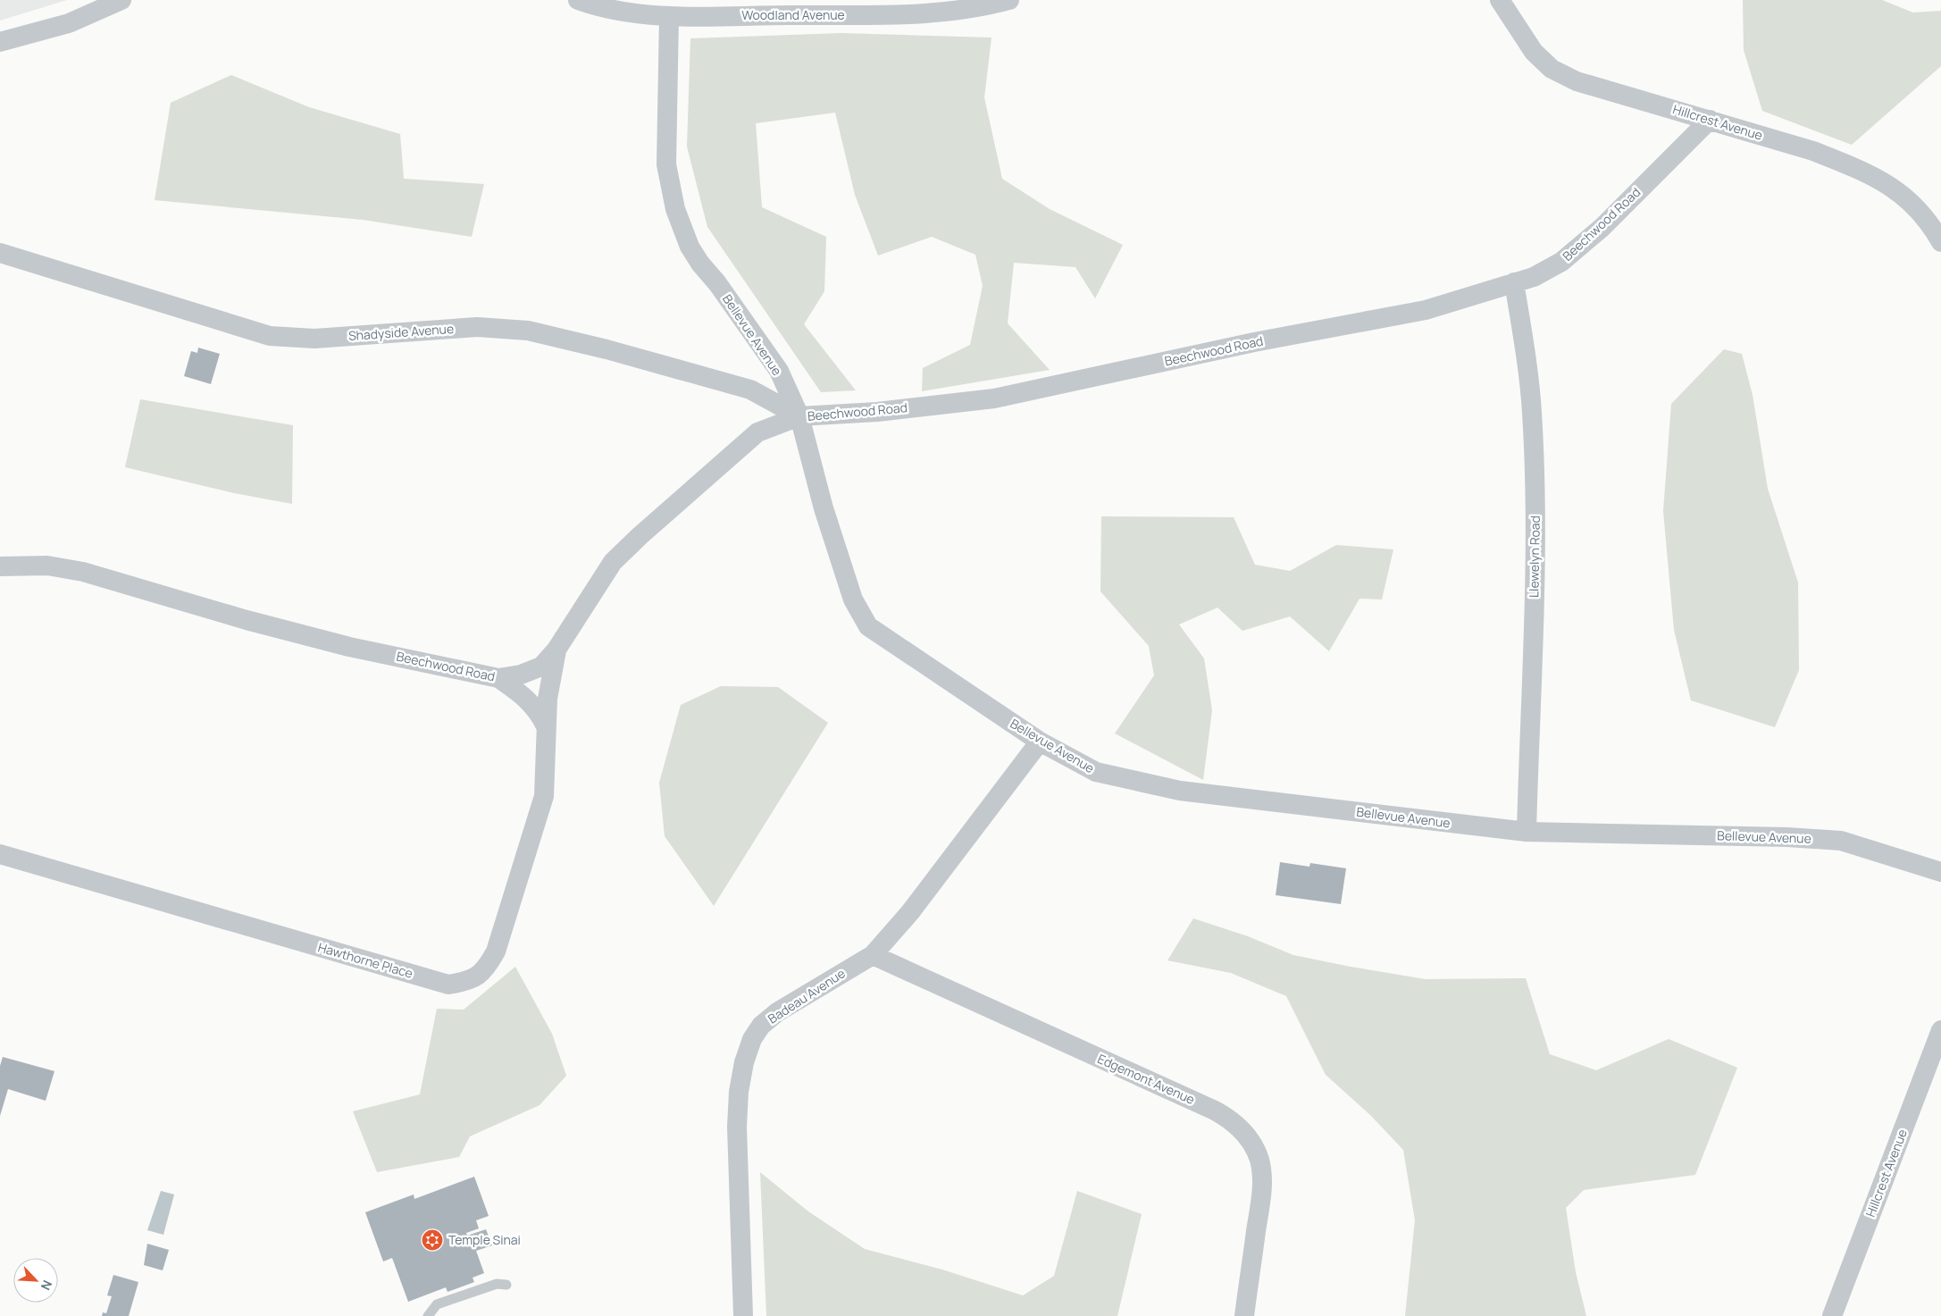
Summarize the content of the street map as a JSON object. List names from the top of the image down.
{
  "streets": {
    "street": [
      "Woodland Avenue",
      "Hillcrest Avenue",
      "Beechwood Road",
      "Shadyside Avenue",
      "Bellevue Avenue",
      "Llewelyn Road",
      "Hawthorne Place",
      "Badeau Avenue",
      "Edgemont Avenue"
    ]
  },
  "crossings": [
    ["Woodland Avenue", "Bellevue Avenue"],
    ["Hillcrest Avenue", "Beechwood Road"],
    ["Beechwood Road", "Shadyside Avenue"],
    ["Beechwood Road", "Bellevue Avenue"],
    ["Beechwood Road", "Llewelyn Road"],
    ["Beechwood Road", "Hawthorne Place"],
    ["Shadyside Avenue", "Bellevue Avenue"],
    ["Bellevue Avenue", "Llewelyn Road"],
    ["Bellevue Avenue", "Badeau Avenue"],
    ["Badeau Avenue", "Edgemont Avenue"]
  ],
  "places": {
    "synagogue": ["Temple Sinai"]
  },
  "north": "bottom right"
}
